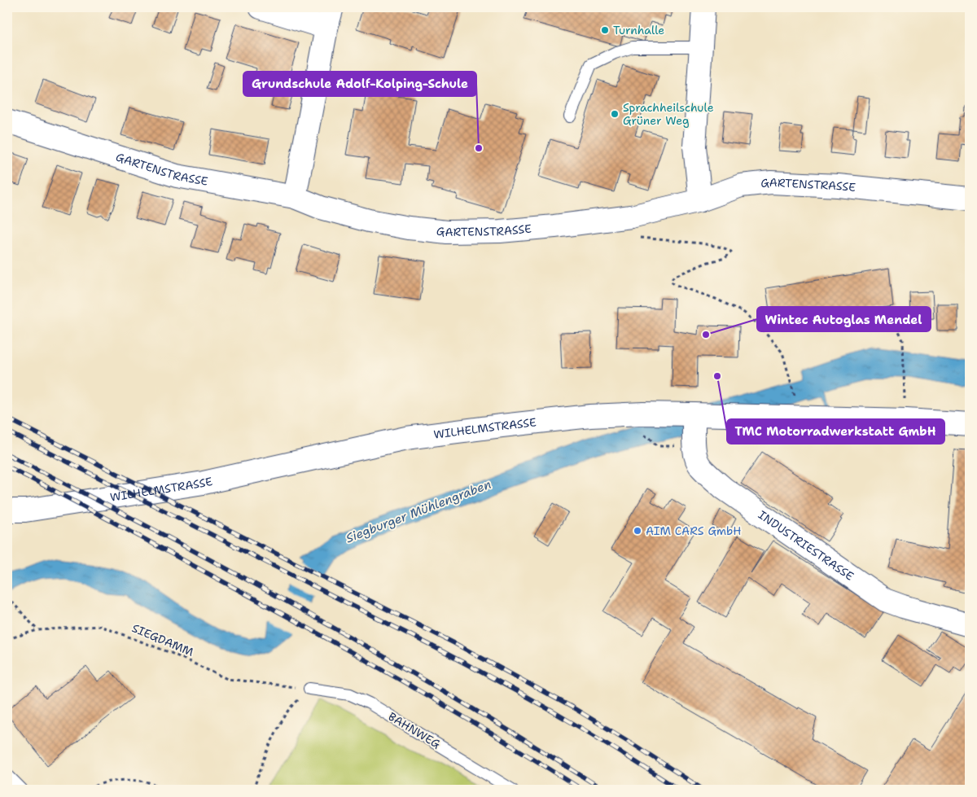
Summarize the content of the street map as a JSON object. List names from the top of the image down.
{
  "streets": {
    "street": ["GARTENSTRASSE", "WILHELMSTRASSE", "INDUSTRIESTRASSE"],
    "lane": ["BAHNWEG"],
    "path": ["SIEGDAMM"]
  },
  "crossings": [
    ["WILHELMSTRASSE", "INDUSTRIESTRASSE"],
    ["SIEGDAMM", "BAHNWEG"]
  ],
  "water": ["Siegburger Mühlengraben"],
  "places": [
    "Turnhalle",
    "Sprachheilschule Grüner Weg",
    "Grundschule Adolf-Kolping-Schule",
    "Wintec Autoglas Mendel",
    "TMC Motorradwerkstatt GmbH",
    "AIM CARS GmbH"
  ]
}
